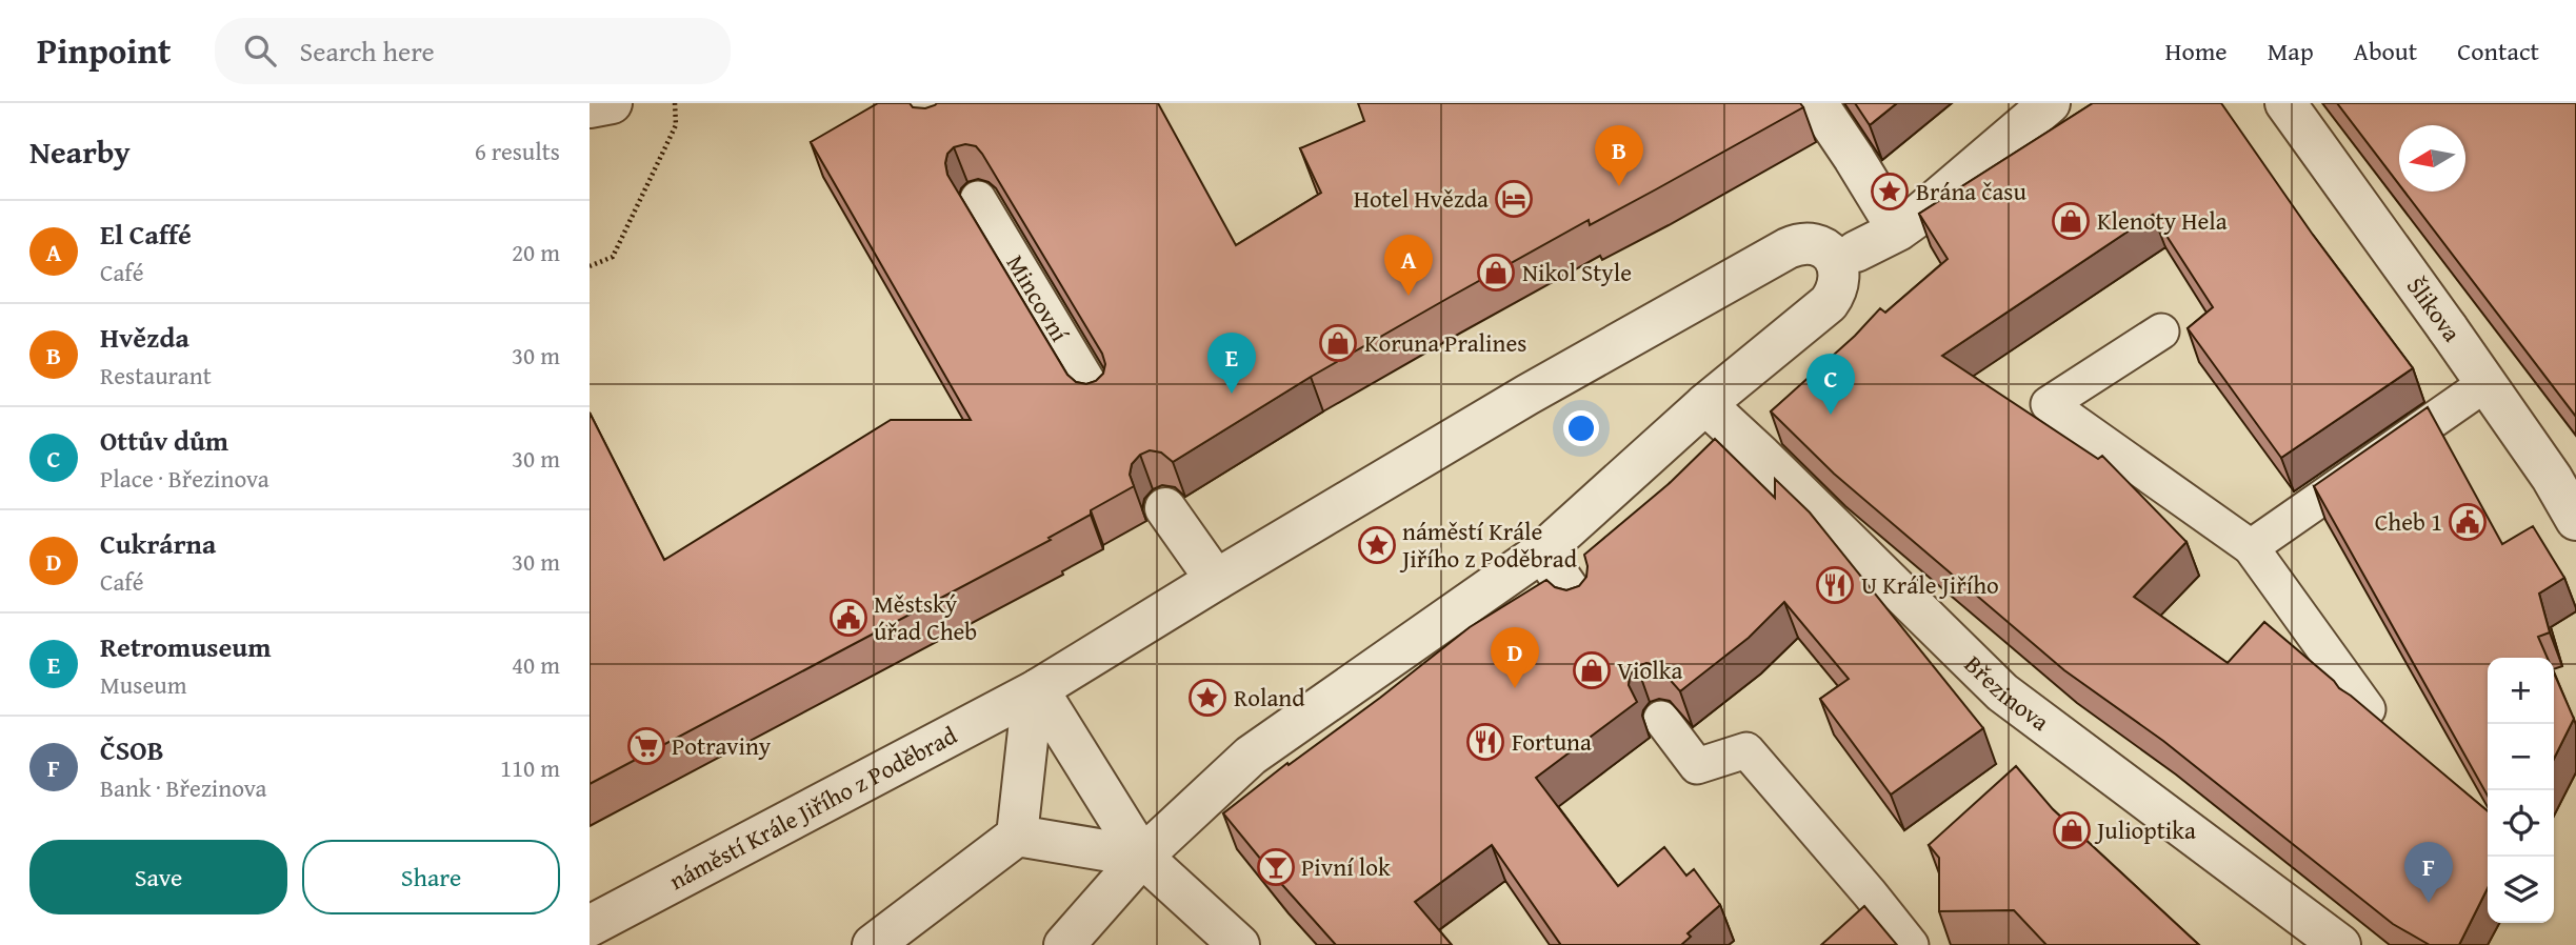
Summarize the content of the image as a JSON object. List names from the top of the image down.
{
  "streets": {
    "street": ["Šlikova", "Březinova", "náměstí Krále Jiřího z Poděbrad"],
    "lane": ["Mincovní"]
  },
  "places": {
    "place": ["Brána času", "náměstí Krále Jiřího z Poděbrad", "Roland"],
    "hotel": ["Hotel Hvězda"],
    "shop": [
      "Klenoty Hela",
      "Nikol Style",
      "Koruna Pralines",
      "Violka",
      "Julioptika"
    ],
    "public building": ["Cheb 1", "Městský úřad Cheb"],
    "restaurant": ["U Krále Jiřího", "Fortuna"],
    "supermarket": ["Potraviny"],
    "bar": ["Pivní lok"]
  },
  "north": "left",
  "page": {
    "header": "Pinpoint",
    "search": "Search here",
    "nav": [
      "Home",
      "Map",
      "About",
      "Contact"
    ],
    "heading": ["Nearby", "6 results"],
    "pins": [
      "B",
      "A",
      "E",
      "C",
      "D",
      "F"
    ],
    "list": [
      {
        "mark": "A",
        "name": "El Caffé",
        "note": "Café",
        "value": "20 m"
      },
      {
        "mark": "B",
        "name": "Hvězda",
        "note": "Restaurant",
        "value": "30 m"
      },
      {
        "mark": "C",
        "name": "Ottův dům",
        "note": "Place · Březinova",
        "value": "30 m"
      },
      {
        "mark": "D",
        "name": "Cukrárna",
        "note": "Café",
        "value": "30 m"
      },
      {
        "mark": "E",
        "name": "Retromuseum",
        "note": "Museum",
        "value": "40 m"
      },
      {
        "mark": "F",
        "name": "ČSOB",
        "note": "Bank · Březinova",
        "value": "110 m"
      }
    ],
    "map_buttons": ["+", "−"],
    "buttons": ["Save", "Share"]
  }
}
